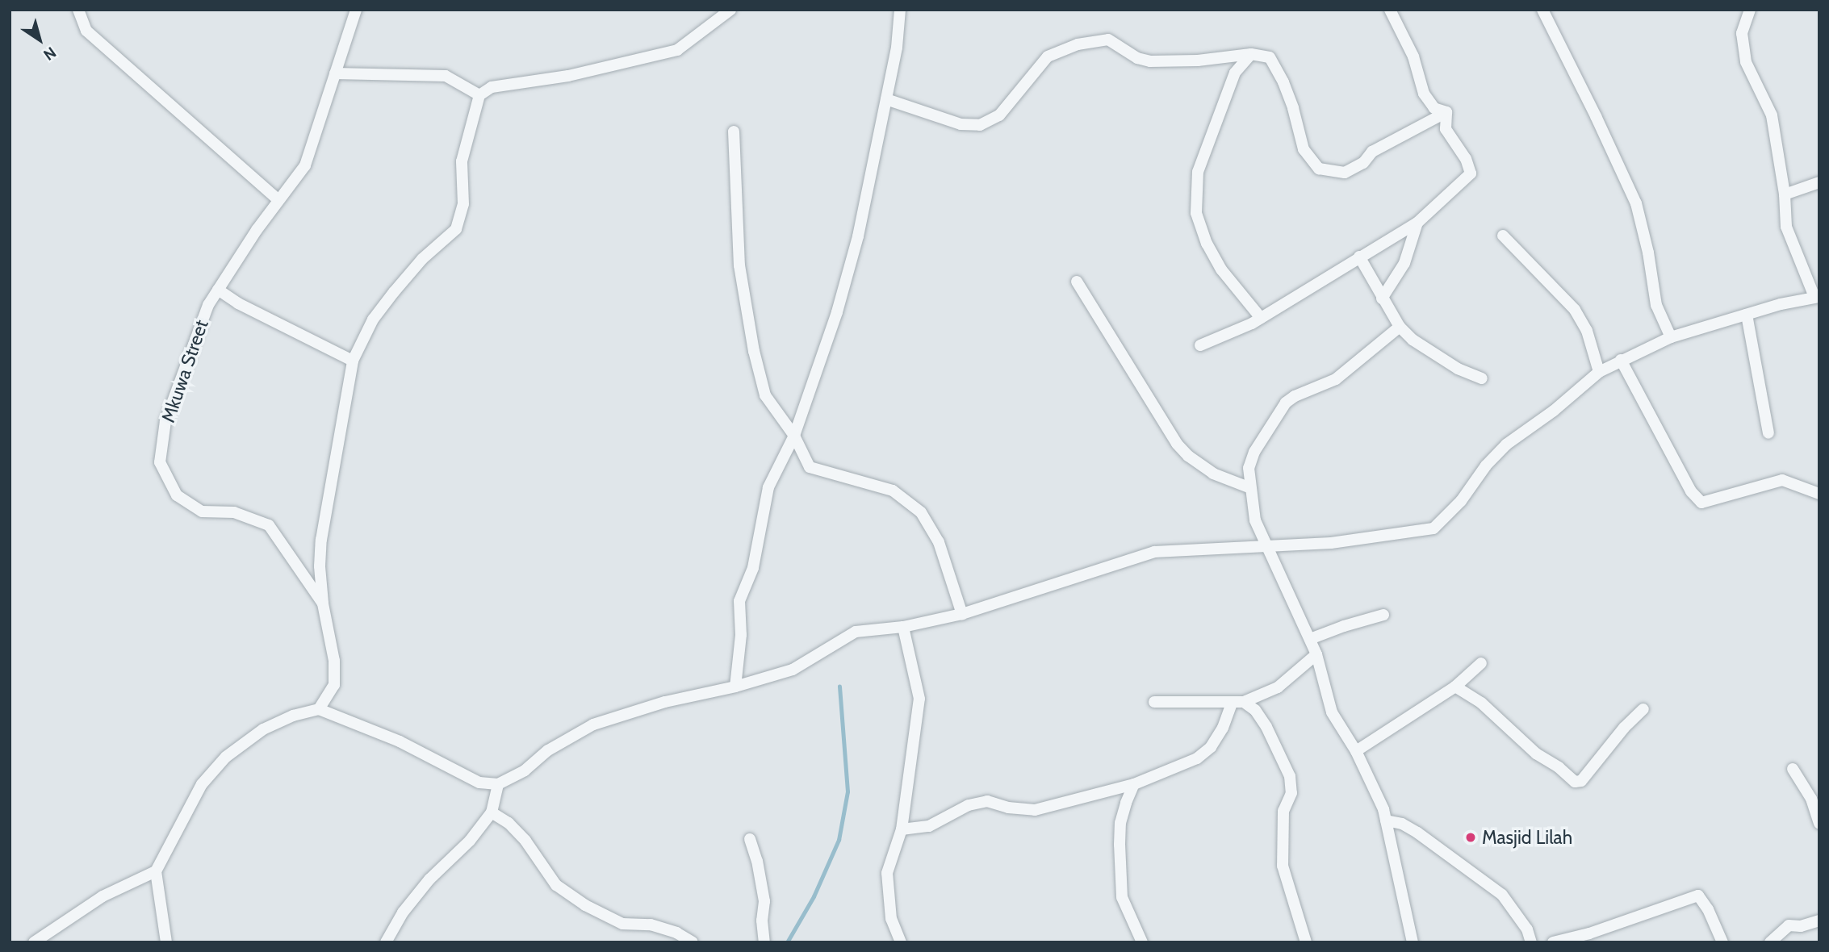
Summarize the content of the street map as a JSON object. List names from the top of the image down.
{
  "streets": {
    "street": ["Mkuwa Street"]
  },
  "places": ["Masjid Lilah"],
  "north": "bottom right"
}
